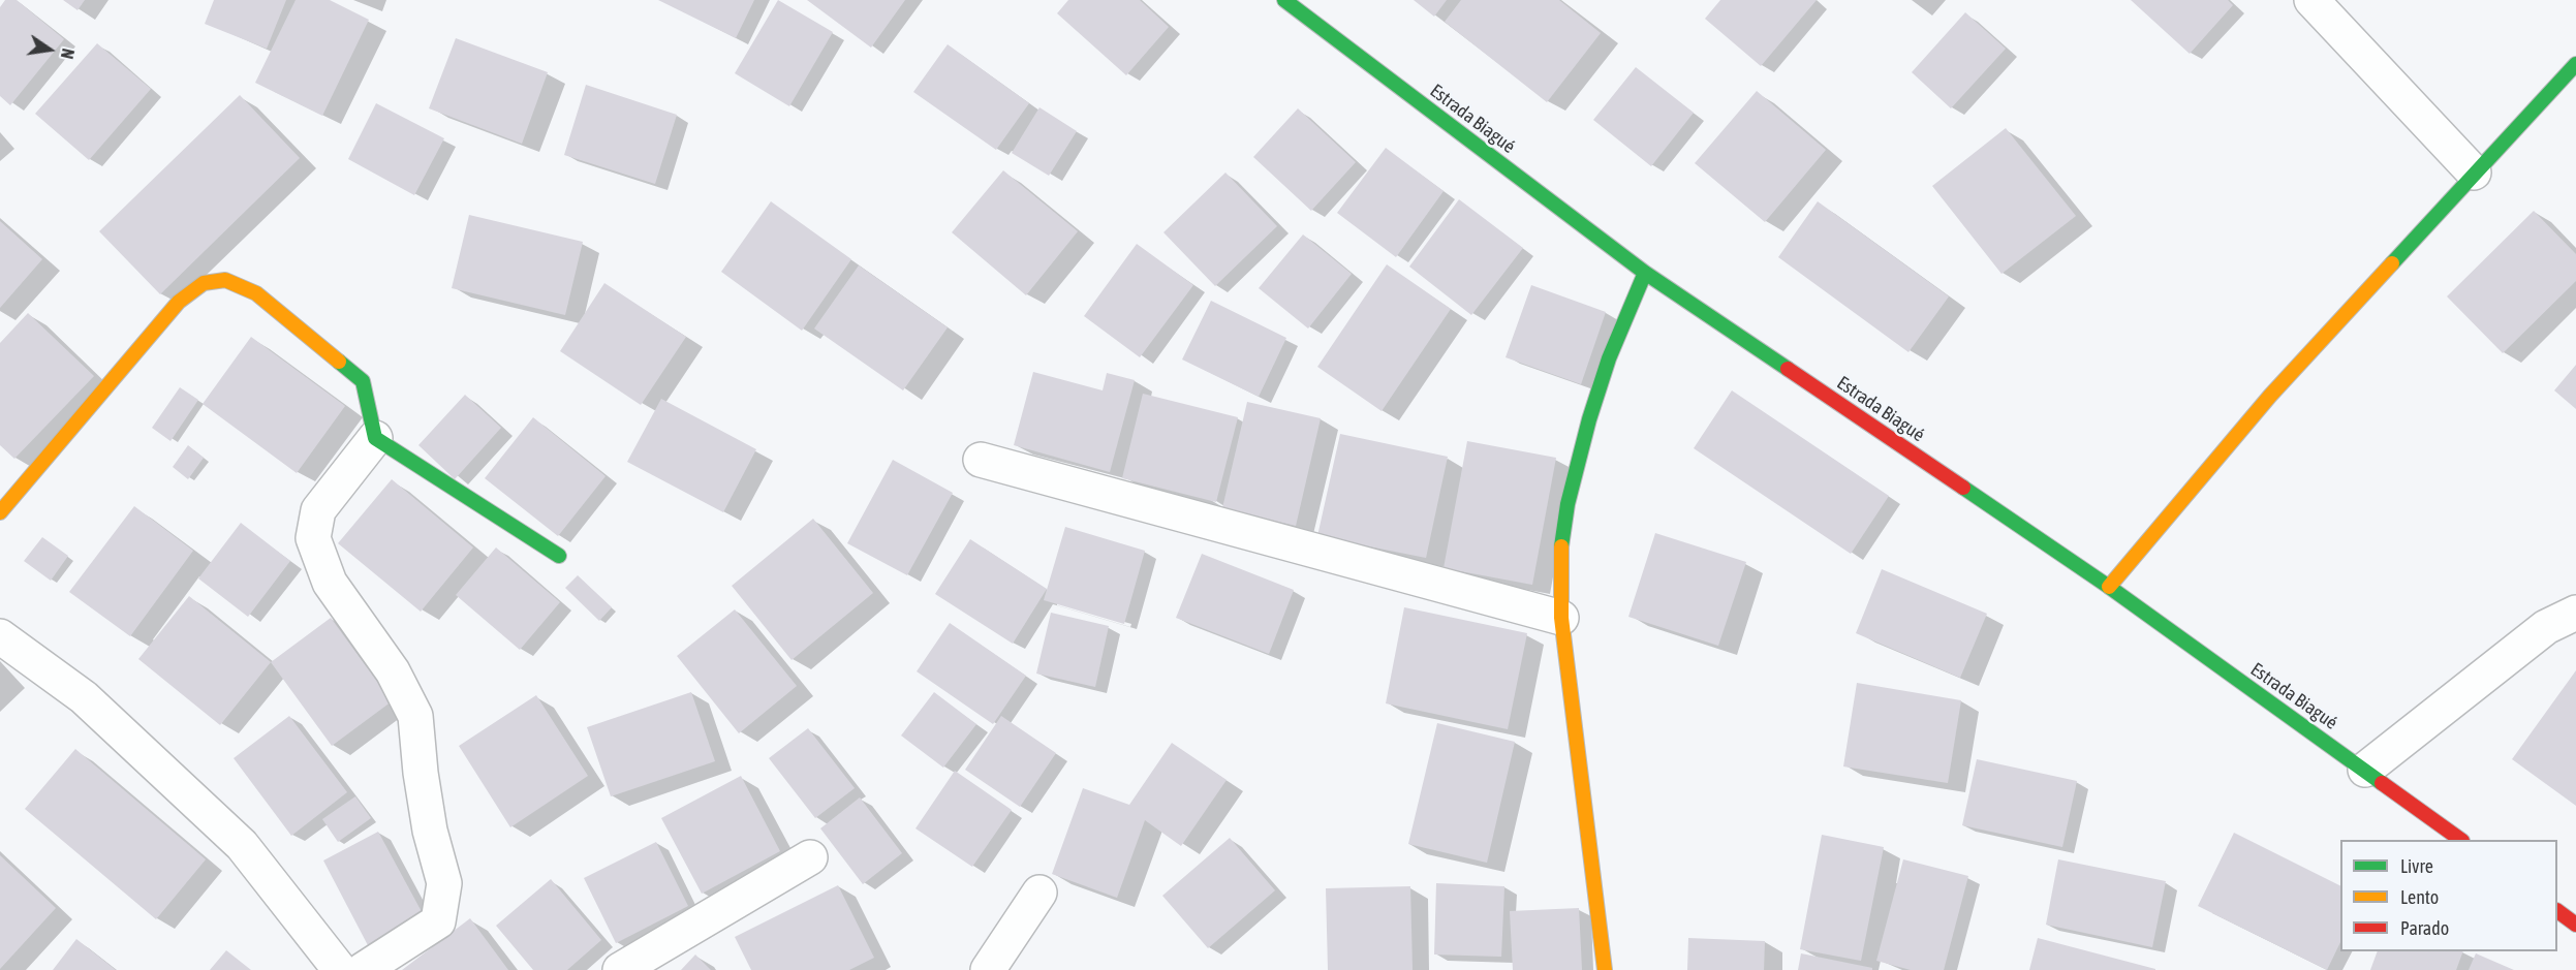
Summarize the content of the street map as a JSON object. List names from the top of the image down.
{
  "streets": {
    "street": ["Estrada Biagué"]
  },
  "legend": ["Livre", "Lento", "Parado"],
  "north": "right"
}
